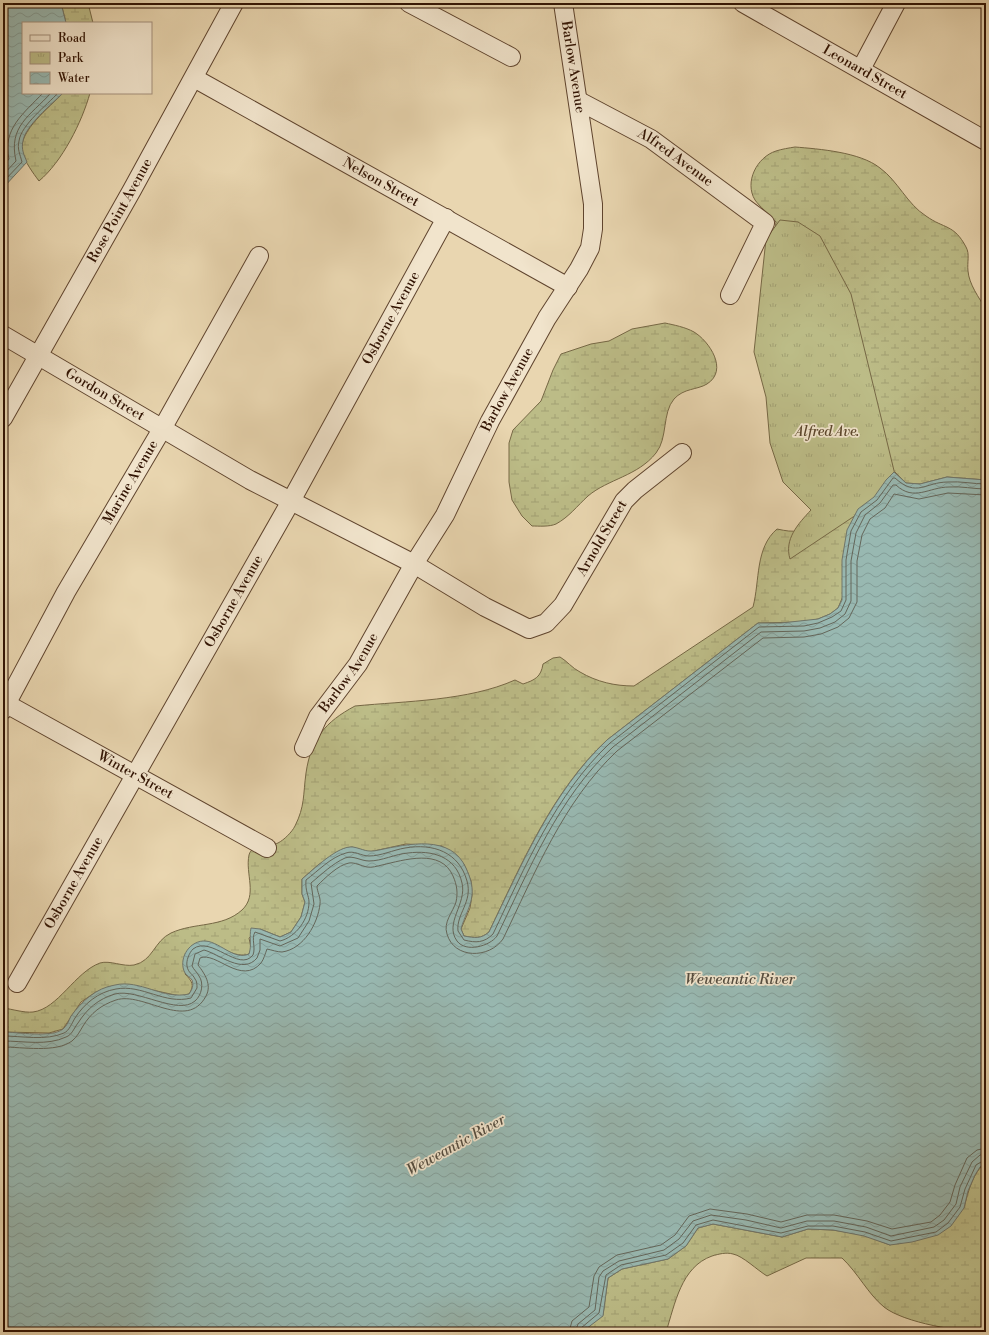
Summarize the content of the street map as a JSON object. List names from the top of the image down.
{
  "streets": {
    "street": [
      "Barlow Avenue",
      "Leonard Street",
      "Alfred Avenue",
      "Nelson Street",
      "Rose Point Avenue",
      "Osborne Avenue",
      "Gordon Street",
      "Marine Avenue",
      "Arnold Street",
      "Winter Street"
    ]
  },
  "crossings": [
    ["Barlow Avenue", "Alfred Avenue"],
    ["Barlow Avenue", "Nelson Street"],
    ["Barlow Avenue", "Gordon Street"],
    ["Nelson Street", "Rose Point Avenue"],
    ["Nelson Street", "Osborne Avenue"],
    ["Rose Point Avenue", "Gordon Street"],
    ["Osborne Avenue", "Gordon Street"],
    ["Osborne Avenue", "Winter Street"],
    ["Gordon Street", "Marine Avenue"],
    ["Gordon Street", "Arnold Street"],
    ["Marine Avenue", "Winter Street"]
  ],
  "water": ["Weweantic River"],
  "parks": ["Alfred Ave."],
  "legend": ["Road", "Park", "Water"]
}
